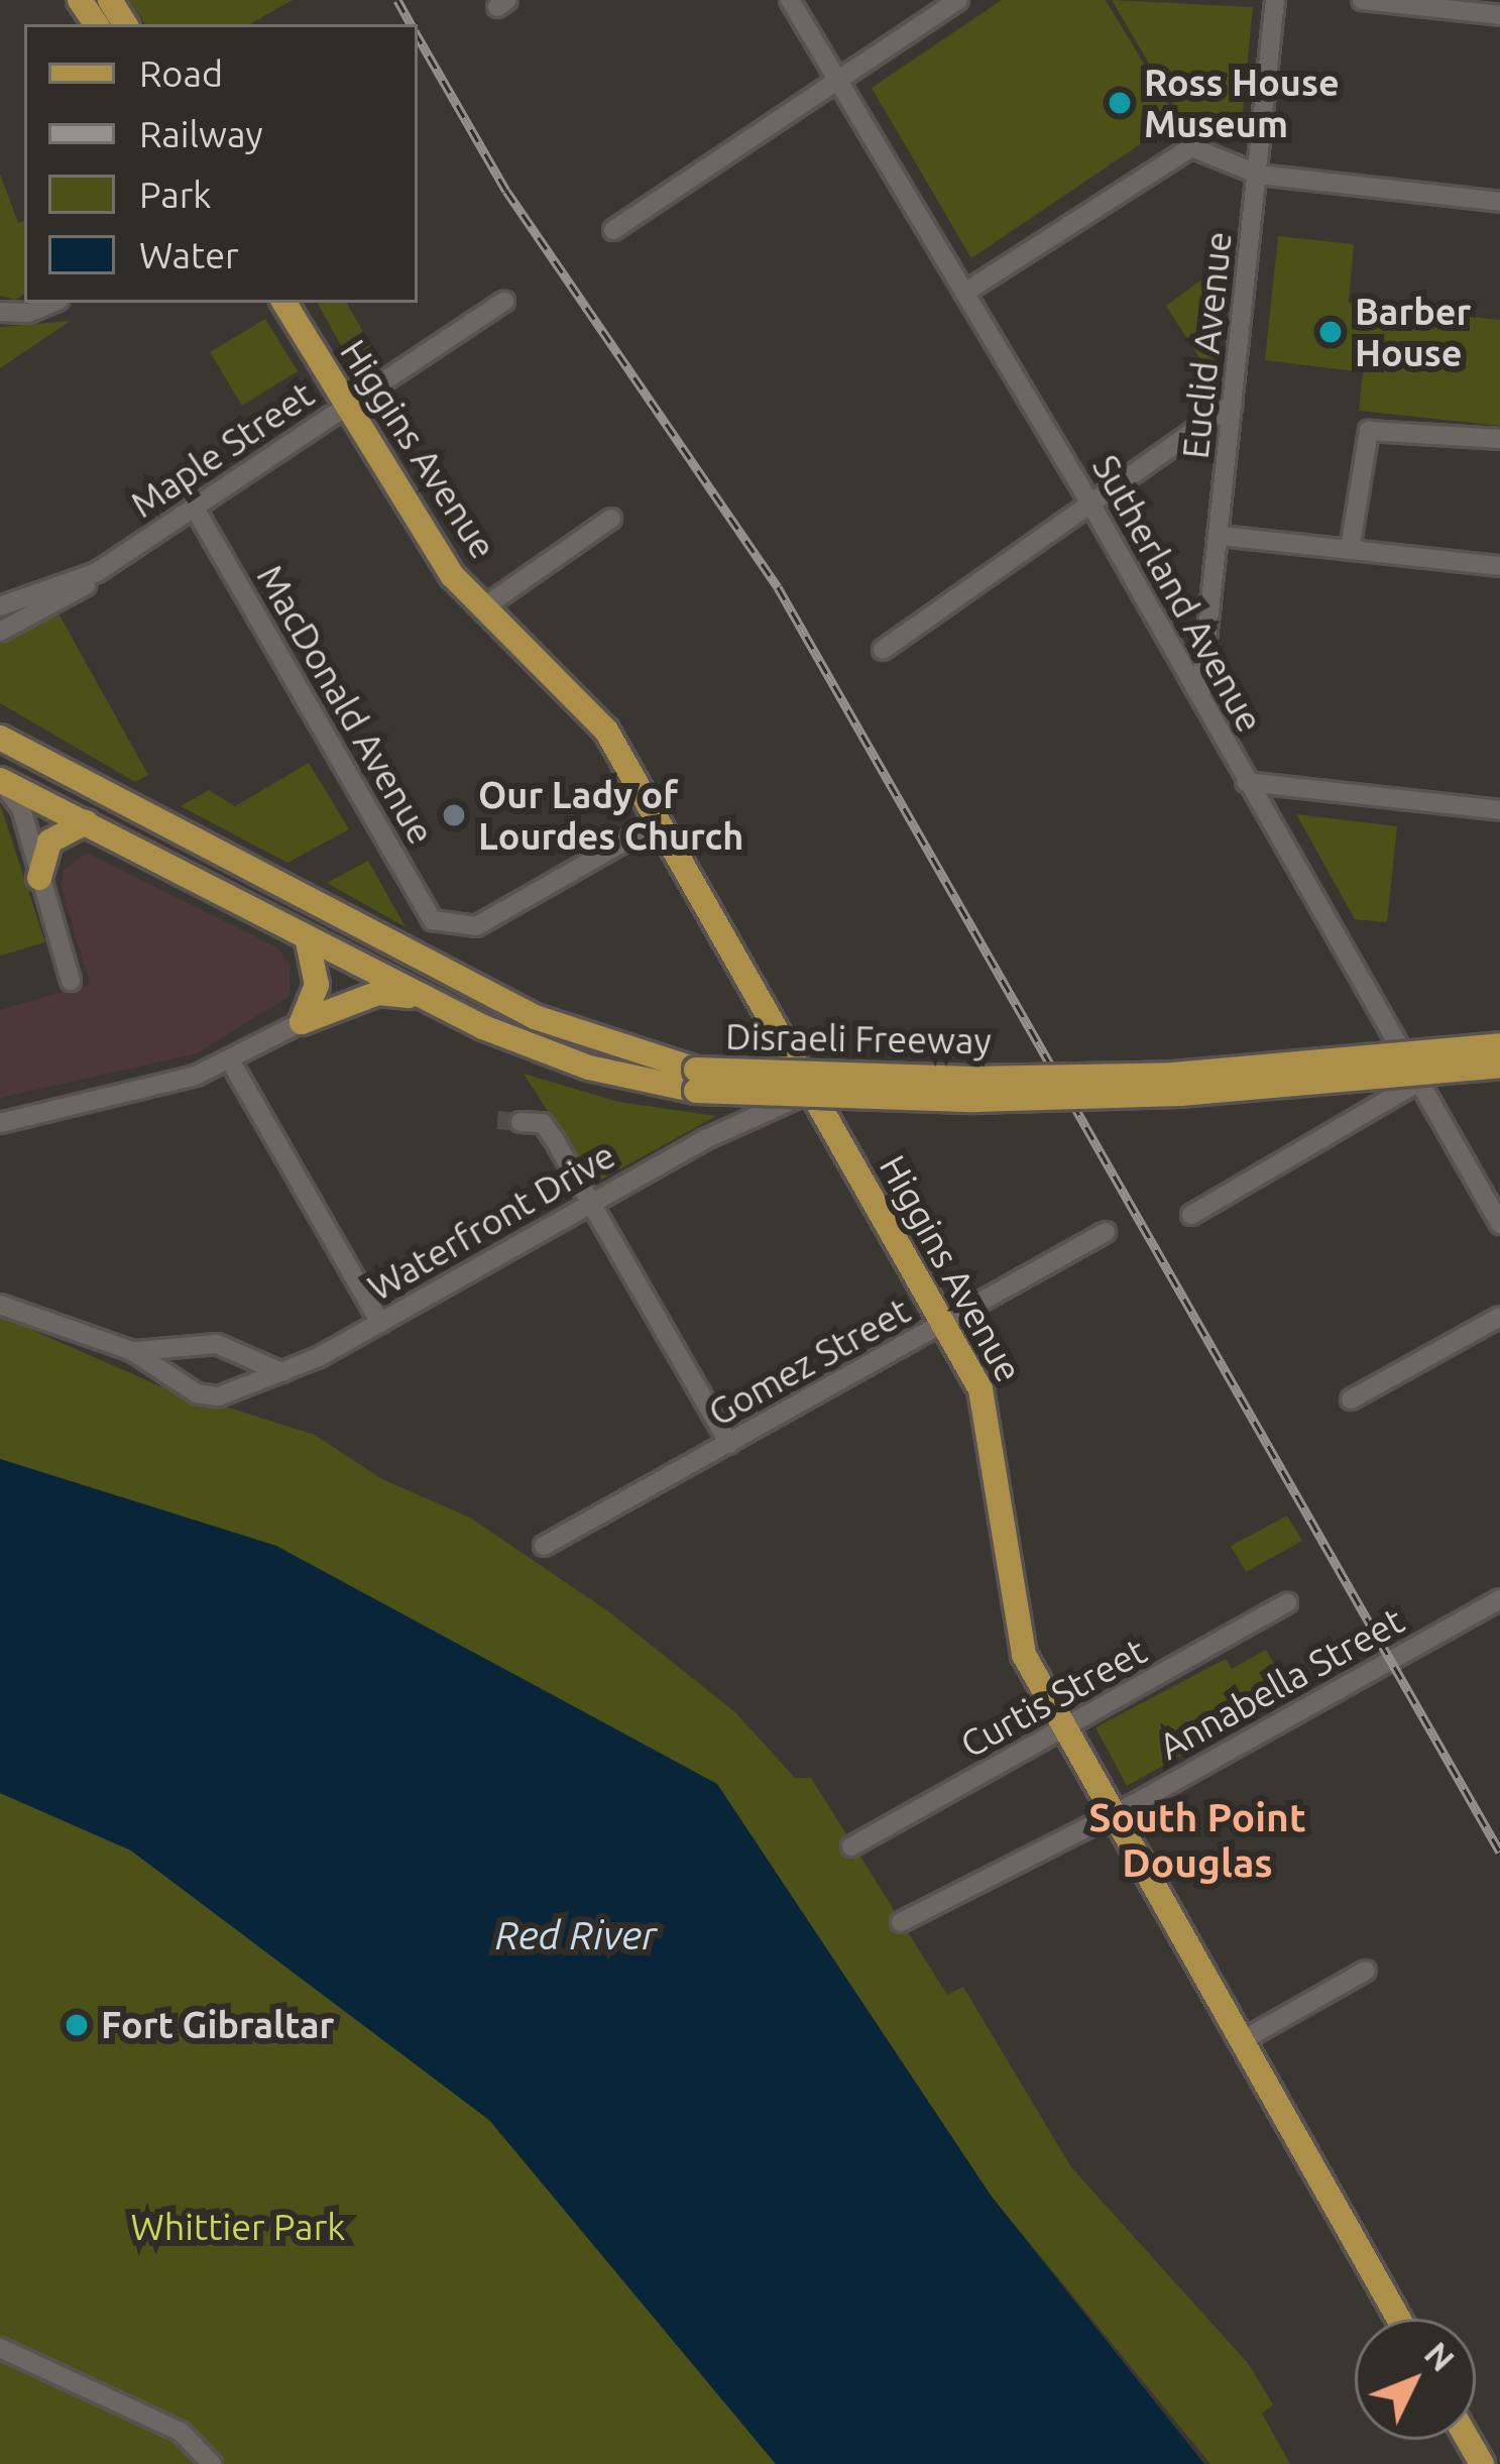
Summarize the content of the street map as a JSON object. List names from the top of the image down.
{
  "streets": {
    "main road": ["Higgins Avenue", "Disraeli Freeway"],
    "street": [
      "Euclid Avenue",
      "Maple Street",
      "Sutherland Avenue",
      "MacDonald Avenue",
      "Waterfront Drive",
      "Gomez Street",
      "Annabella Street",
      "Curtis Street"
    ]
  },
  "crossings": [
    ["Euclid Avenue", "Sutherland Avenue"],
    ["Maple Street", "Higgins Avenue"],
    ["Maple Street", "MacDonald Avenue"],
    ["Higgins Avenue", "MacDonald Avenue"],
    ["Higgins Avenue", "Waterfront Drive"],
    ["Higgins Avenue", "Gomez Street"],
    ["Higgins Avenue", "Annabella Street"],
    ["Higgins Avenue", "Curtis Street"]
  ],
  "districts": ["South Point Douglas"],
  "water": ["Red River"],
  "parks": ["Whittier Park"],
  "places": [
    "Ross House Museum",
    "Barber House",
    "Our Lady of Lourdes Church",
    "Fort Gibraltar"
  ],
  "legend": [
    "Road",
    "Railway",
    "Park",
    "Water"
  ],
  "north": "top right"
}
